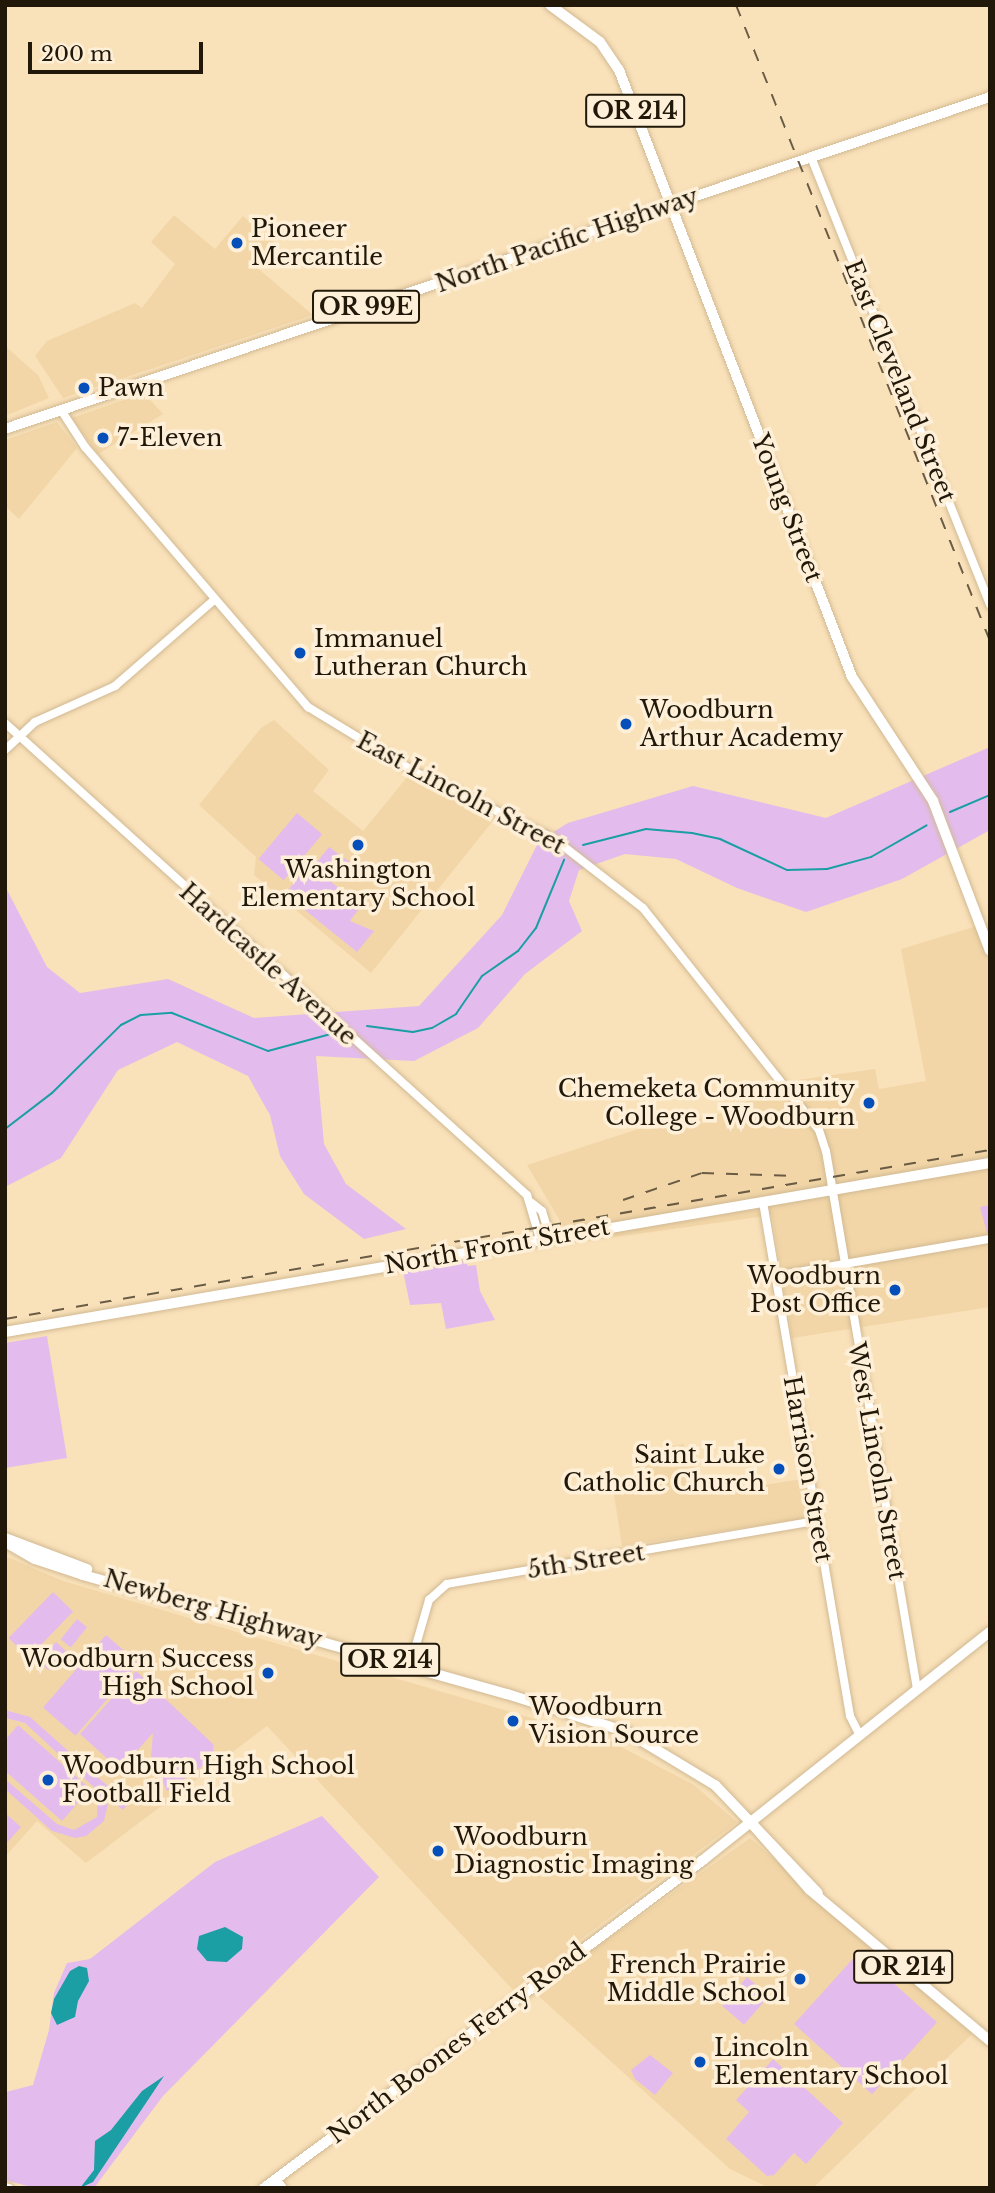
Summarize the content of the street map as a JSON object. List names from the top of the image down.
{
  "streets": {
    "main road": [
      "OR 214",
      "North Pacific Highway",
      "OR 99E",
      "Young Street",
      "North Front Street",
      "Newberg Highway",
      "North Boones Ferry Road"
    ],
    "street": [
      "East Cleveland Street",
      "East Lincoln Street",
      "Hardcastle Avenue",
      "West Lincoln Street",
      "Harrison Street",
      "5th Street"
    ]
  },
  "crossings": [
    ["North Pacific Highway", "OR 99E"],
    ["North Pacific Highway", "East Cleveland Street"],
    ["North Pacific Highway", "Young Street"],
    ["North Pacific Highway", "East Lincoln Street"],
    ["OR 99E", "East Cleveland Street"],
    ["East Lincoln Street", "North Front Street"],
    ["East Lincoln Street", "West Lincoln Street"],
    ["Hardcastle Avenue", "North Front Street"],
    ["North Front Street", "West Lincoln Street"],
    ["North Front Street", "Harrison Street"],
    ["West Lincoln Street", "North Boones Ferry Road"],
    ["Harrison Street", "5th Street"],
    ["Harrison Street", "North Boones Ferry Road"],
    ["5th Street", "Newberg Highway"],
    ["Newberg Highway", "North Boones Ferry Road"]
  ],
  "places": [
    "Pioneer Mercantile",
    "Pawn",
    "7-Eleven",
    "Immanuel Lutheran Church",
    "Woodburn Arthur Academy",
    "Washington Elementary School",
    "Chemeketa Community College - Woodburn",
    "Woodburn Post Office",
    "Saint Luke Catholic Church",
    "Woodburn Success High School",
    "Woodburn Vision Source",
    "Woodburn High School Football Field",
    "Woodburn Diagnostic Imaging",
    "French Prairie Middle School",
    "Lincoln Elementary School"
  ],
  "scale_bar": "200 m"
}
